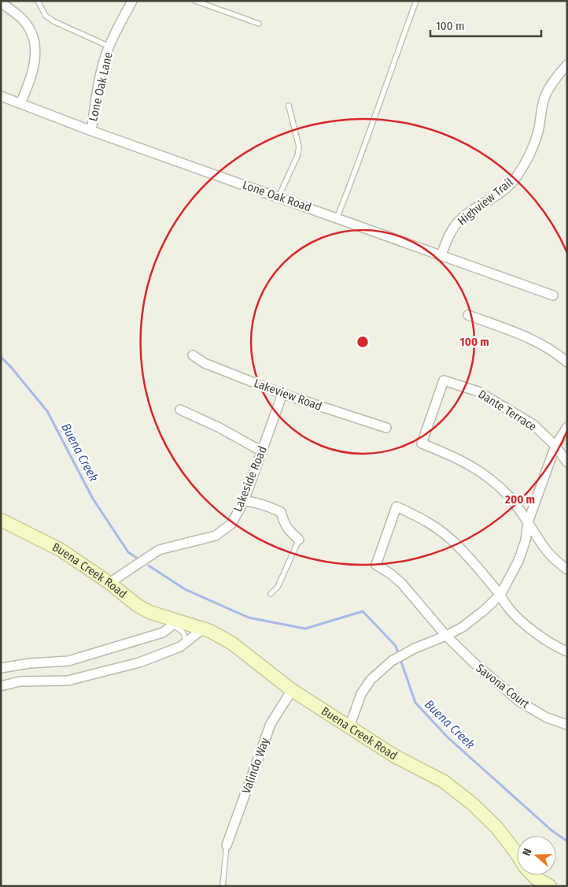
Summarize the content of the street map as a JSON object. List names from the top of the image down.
{
  "streets": {
    "main road": ["Buena Creek Road"],
    "street": [
      "Lone Oak Lane",
      "Lone Oak Road",
      "Highview Trail",
      "Lakeview Road",
      "Dante Terrace",
      "Lakeside Road",
      "Savona Court",
      "Valindo Way"
    ]
  },
  "crossings": [
    ["Lone Oak Lane", "Lone Oak Road"],
    ["Lone Oak Road", "Highview Trail"],
    ["Lakeview Road", "Lakeside Road"],
    ["Lakeside Road", "Buena Creek Road"],
    ["Buena Creek Road", "Valindo Way"]
  ],
  "water": ["Buena Creek"],
  "scale_bar": "100 m",
  "north": "left",
  "rings": ["100 m", "200 m"]
}
